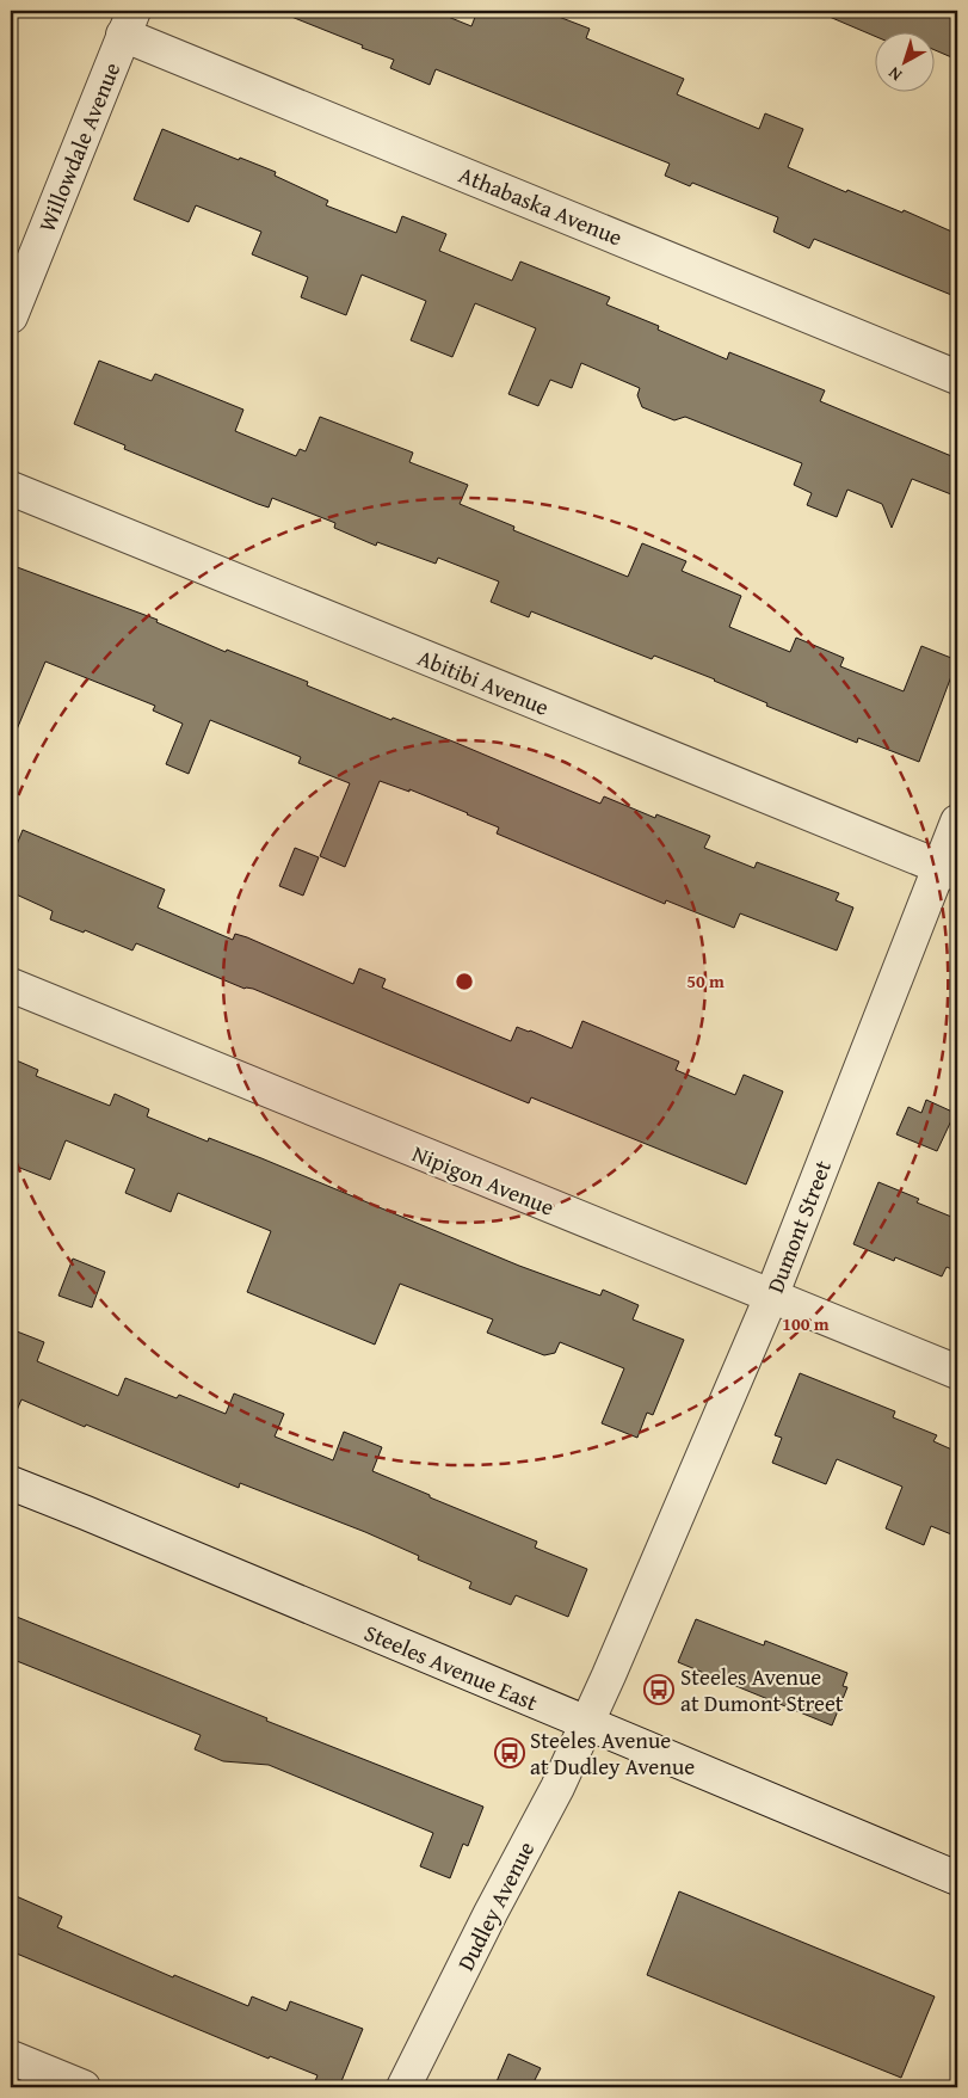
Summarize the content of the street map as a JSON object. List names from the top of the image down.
{
  "streets": {
    "street": [
      "Willowdale Avenue",
      "Athabaska Avenue",
      "Abitibi Avenue",
      "Nipigon Avenue",
      "Dumont Street",
      "Steeles Avenue East",
      "Dudley Avenue"
    ]
  },
  "crossings": [
    ["Willowdale Avenue", "Athabaska Avenue"],
    ["Abitibi Avenue", "Dumont Street"],
    ["Nipigon Avenue", "Dumont Street"],
    ["Dumont Street", "Steeles Avenue East"],
    ["Dumont Street", "Dudley Avenue"],
    ["Steeles Avenue East", "Dudley Avenue"]
  ],
  "places": {
    "bus stop": ["Steeles Avenue at Dumont Street", "Steeles Avenue at Dudley Avenue"]
  },
  "north": "bottom left",
  "rings": ["50 m", "100 m"]
}
